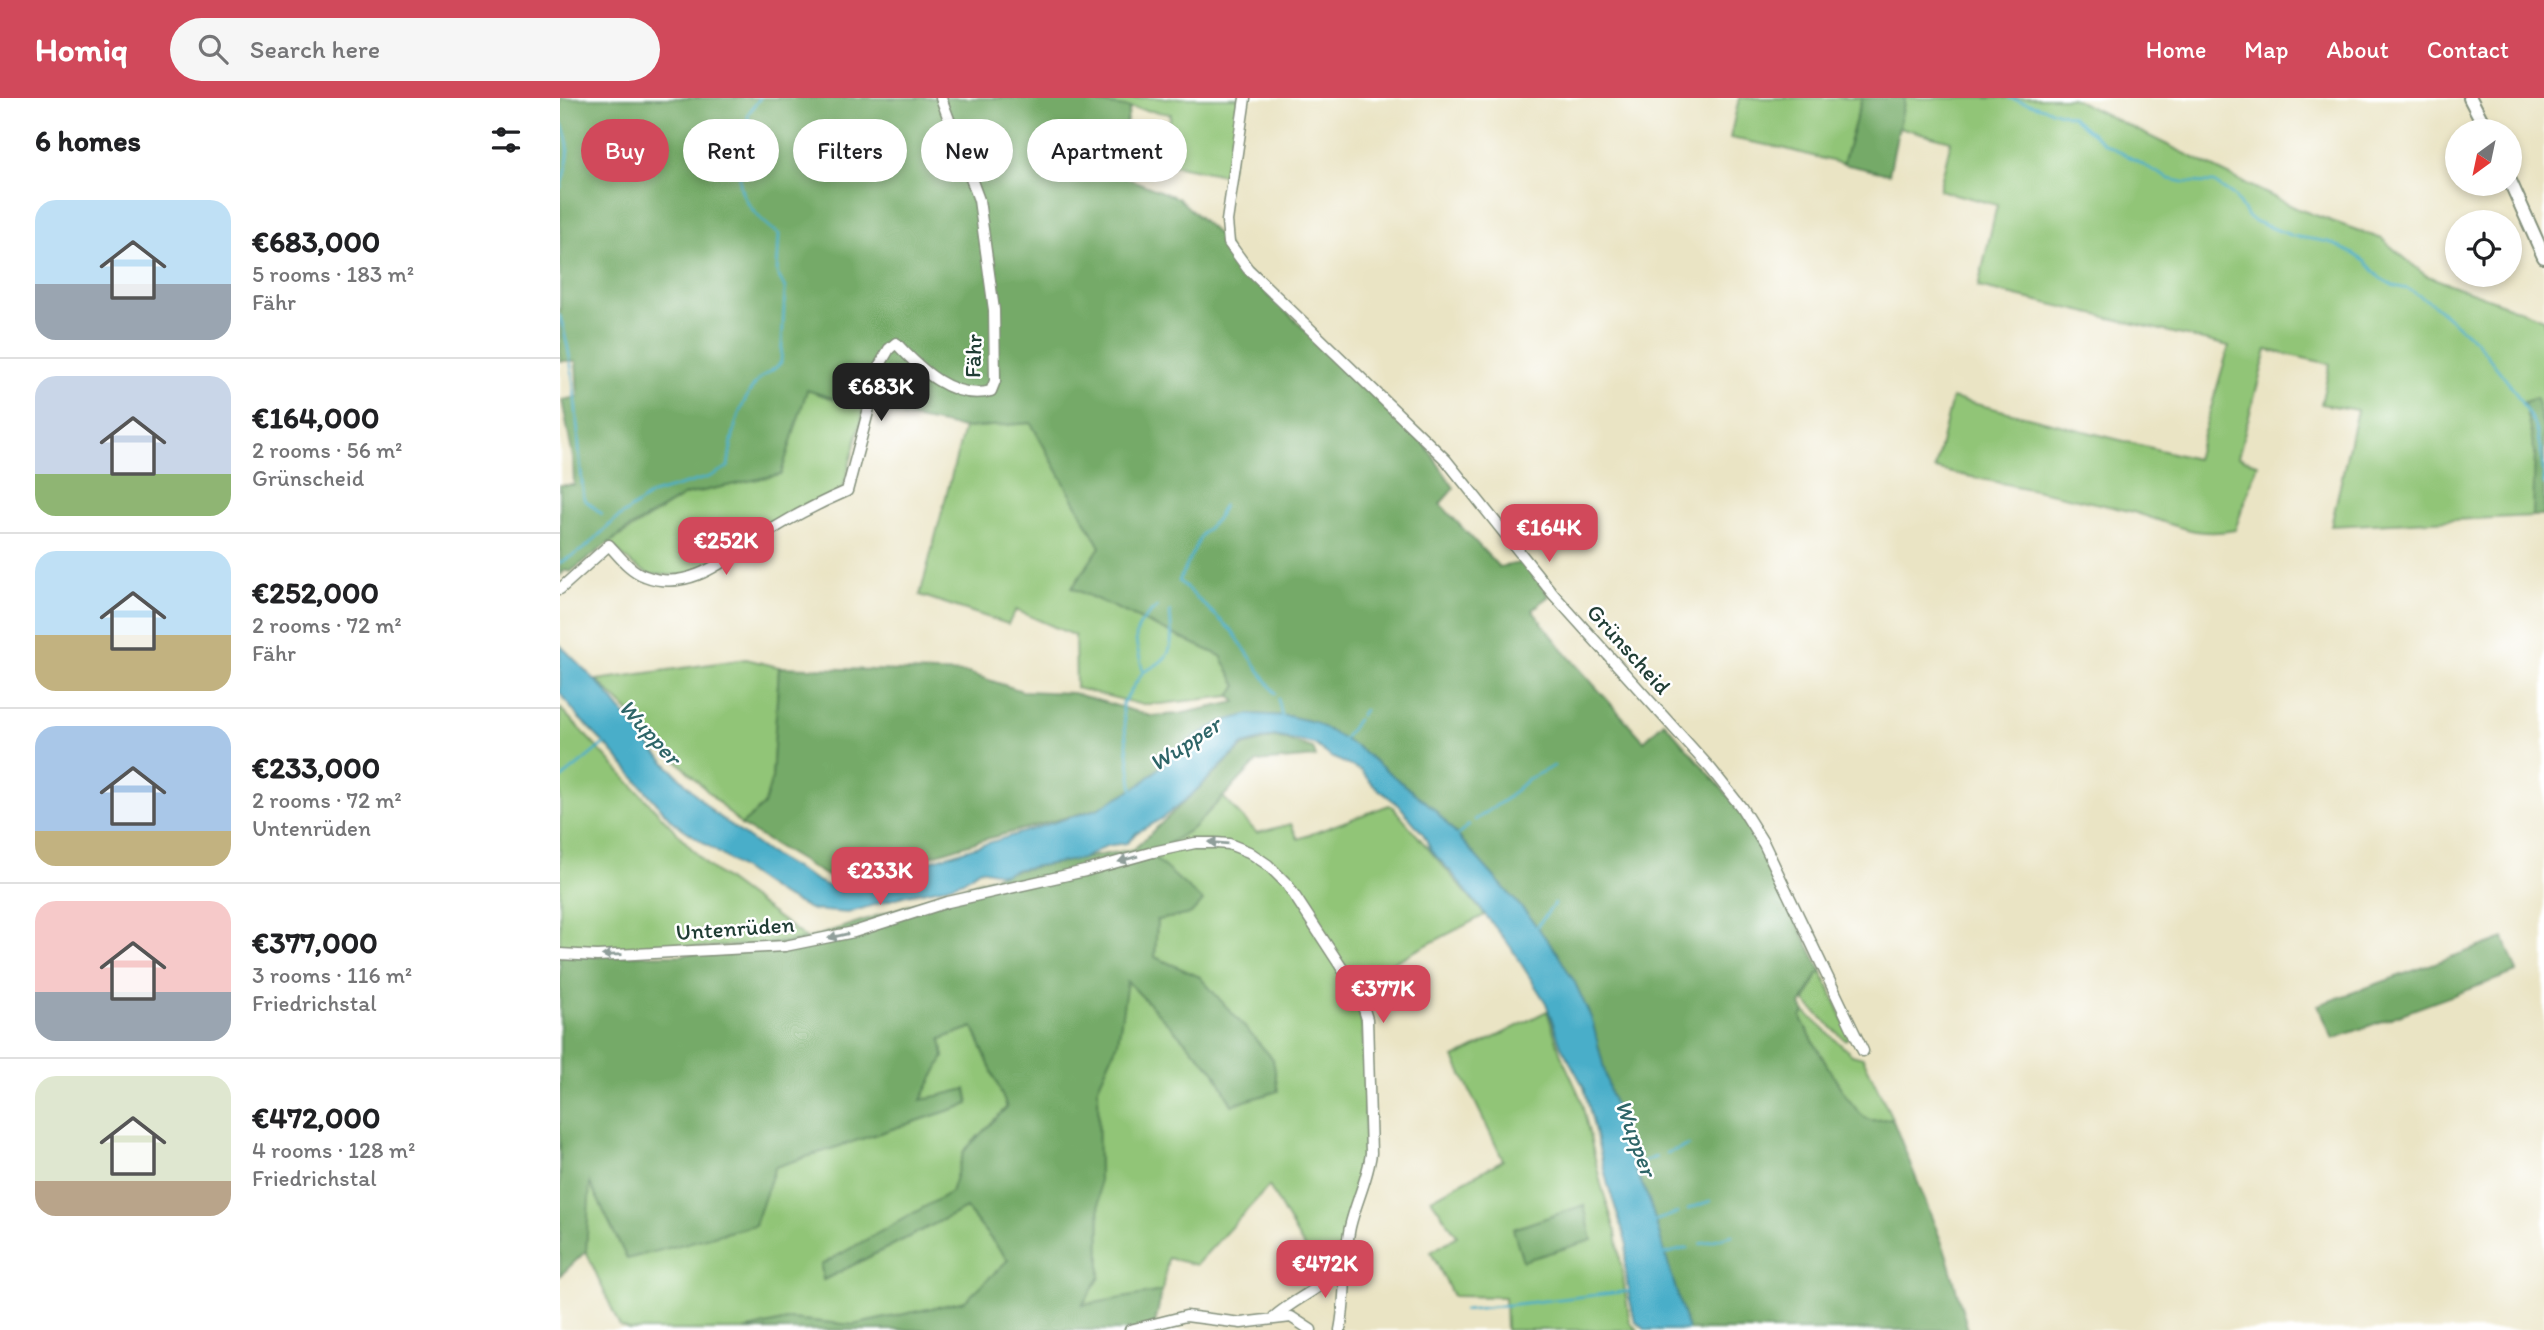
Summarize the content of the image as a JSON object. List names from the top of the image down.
{
  "streets": {
    "street": ["Fähr", "Grünscheid", "Untenrüden"]
  },
  "water": ["Wupper"],
  "north": "bottom left",
  "page": {
    "header": "Homiq",
    "search": "Search here",
    "nav": [
      "Home",
      "Map",
      "About",
      "Contact"
    ],
    "heading": "6 homes",
    "chip": [
      "Buy",
      "Rent",
      "Filters",
      "New",
      "Apartment"
    ],
    "list": [
      {
        "name": "€683,000",
        "note": "5 rooms · 183 m² · Fähr"
      },
      {
        "name": "€164,000",
        "note": "2 rooms · 56 m² · Grünscheid"
      },
      {
        "name": "€252,000",
        "note": "2 rooms · 72 m² · Fähr"
      },
      {
        "name": "€233,000",
        "note": "2 rooms · 72 m² · Untenrüden"
      },
      {
        "name": "€377,000",
        "note": "3 rooms · 116 m² · Friedrichstal"
      },
      {
        "name": "€472,000",
        "note": "4 rooms · 128 m² · Friedrichstal"
      }
    ],
    "price": [
      "€683K",
      "€164K",
      "€252K",
      "€233K",
      "€377K",
      "€472K"
    ]
  }
}
